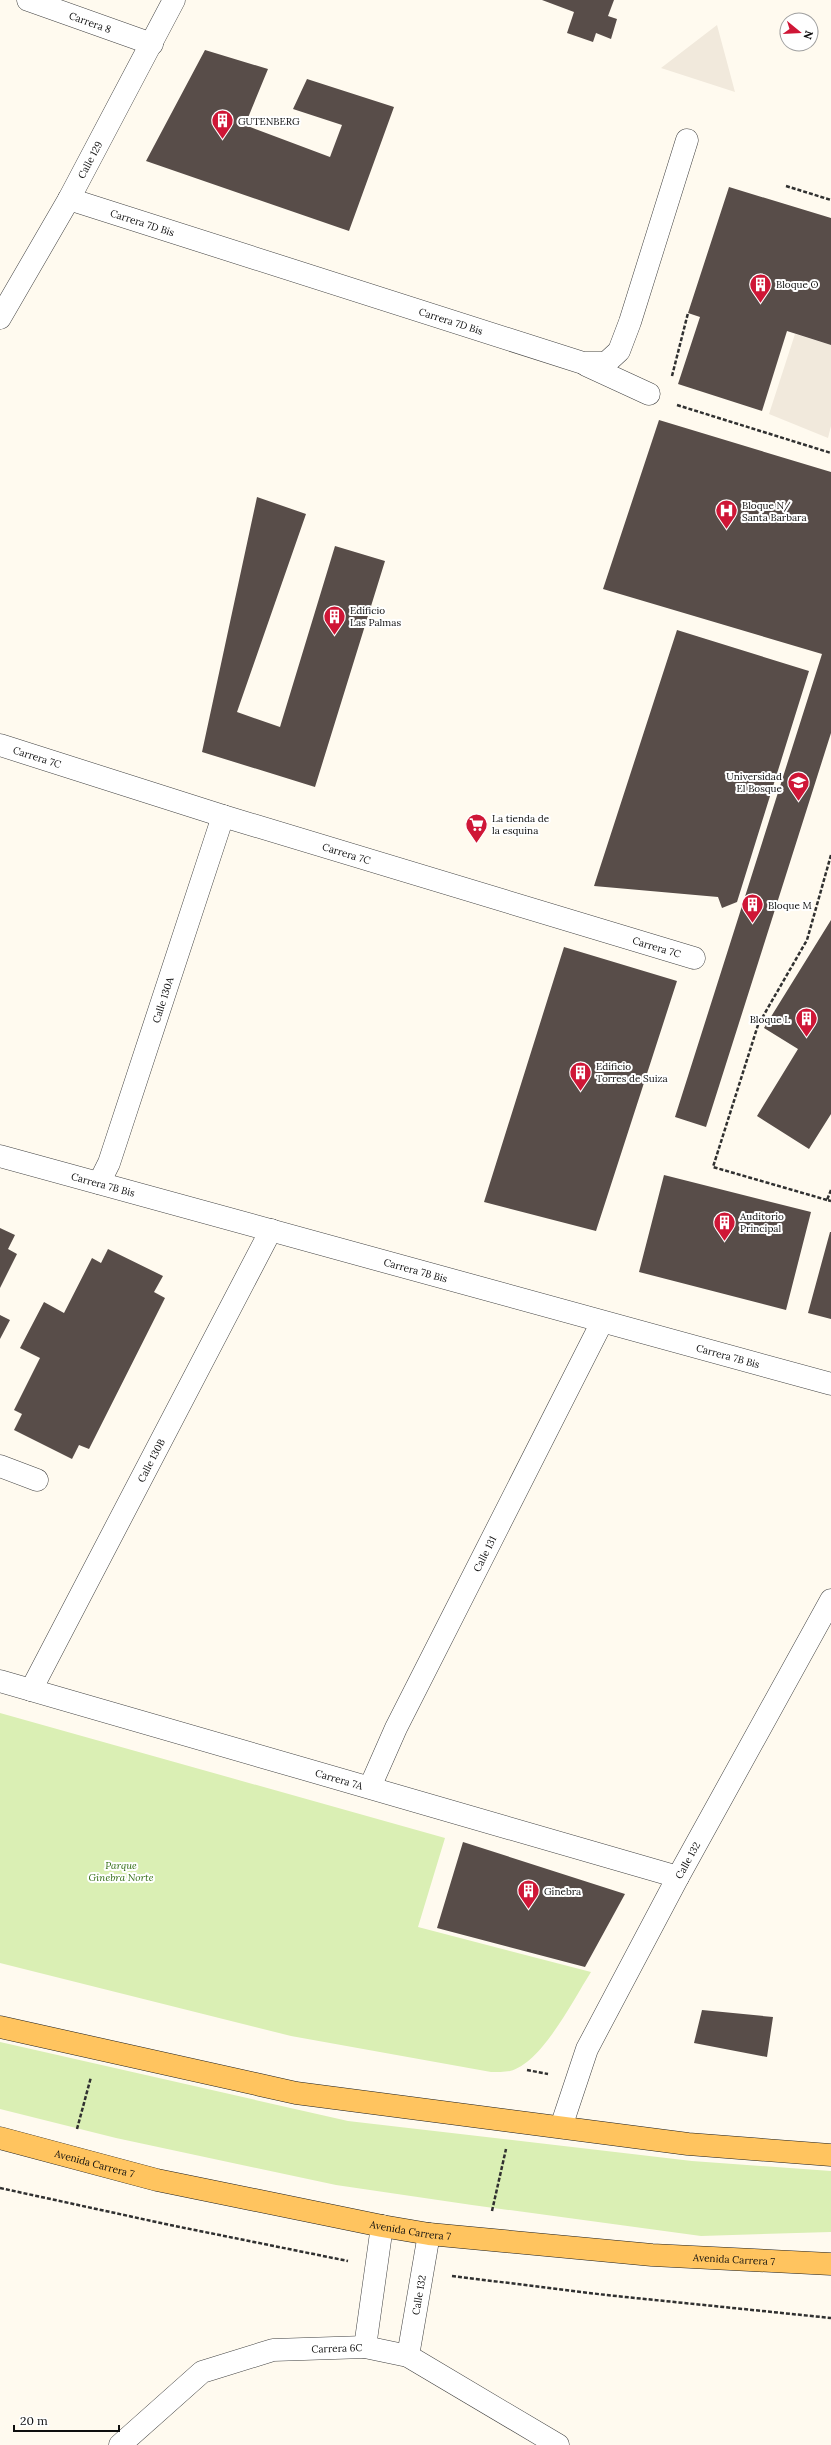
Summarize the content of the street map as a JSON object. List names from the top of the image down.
{
  "streets": {
    "main road": ["Avenida Carrera 7"],
    "street": [
      "Carrera 8",
      "Calle 129",
      "Carrera 7D Bis",
      "Carrera 7C",
      "Calle 130A",
      "Carrera 7B Bis",
      "Calle 130B",
      "Calle 131",
      "Carrera 7A",
      "Calle 132",
      "Carrera 6C"
    ]
  },
  "crossings": [
    ["Carrera 8", "Calle 129"],
    ["Calle 129", "Carrera 7D Bis"],
    ["Carrera 7C", "Calle 130A"],
    ["Calle 130A", "Carrera 7B Bis"],
    ["Carrera 7B Bis", "Calle 130B"],
    ["Carrera 7B Bis", "Calle 131"],
    ["Calle 130B", "Carrera 7A"],
    ["Calle 131", "Carrera 7A"],
    ["Carrera 7A", "Calle 132"],
    ["Calle 132", "Avenida Carrera 7"],
    ["Calle 132", "Carrera 6C"]
  ],
  "parks": ["Parque Ginebra Norte"],
  "places": {
    "building": [
      "GUTENBERG",
      "Bloque O",
      "Edificio Las Palmas",
      "Bloque M",
      "Bloque L",
      "Edificio Torres de Suiza",
      "Auditorio Principal",
      "Ginebra"
    ],
    "hospital": ["Bloque N/ Santa Barbara"],
    "school or university": ["Universidad El Bosque"],
    "supermarket": ["La tienda de la esquina"]
  },
  "scale_bar": "20 m",
  "north": "right"
}
